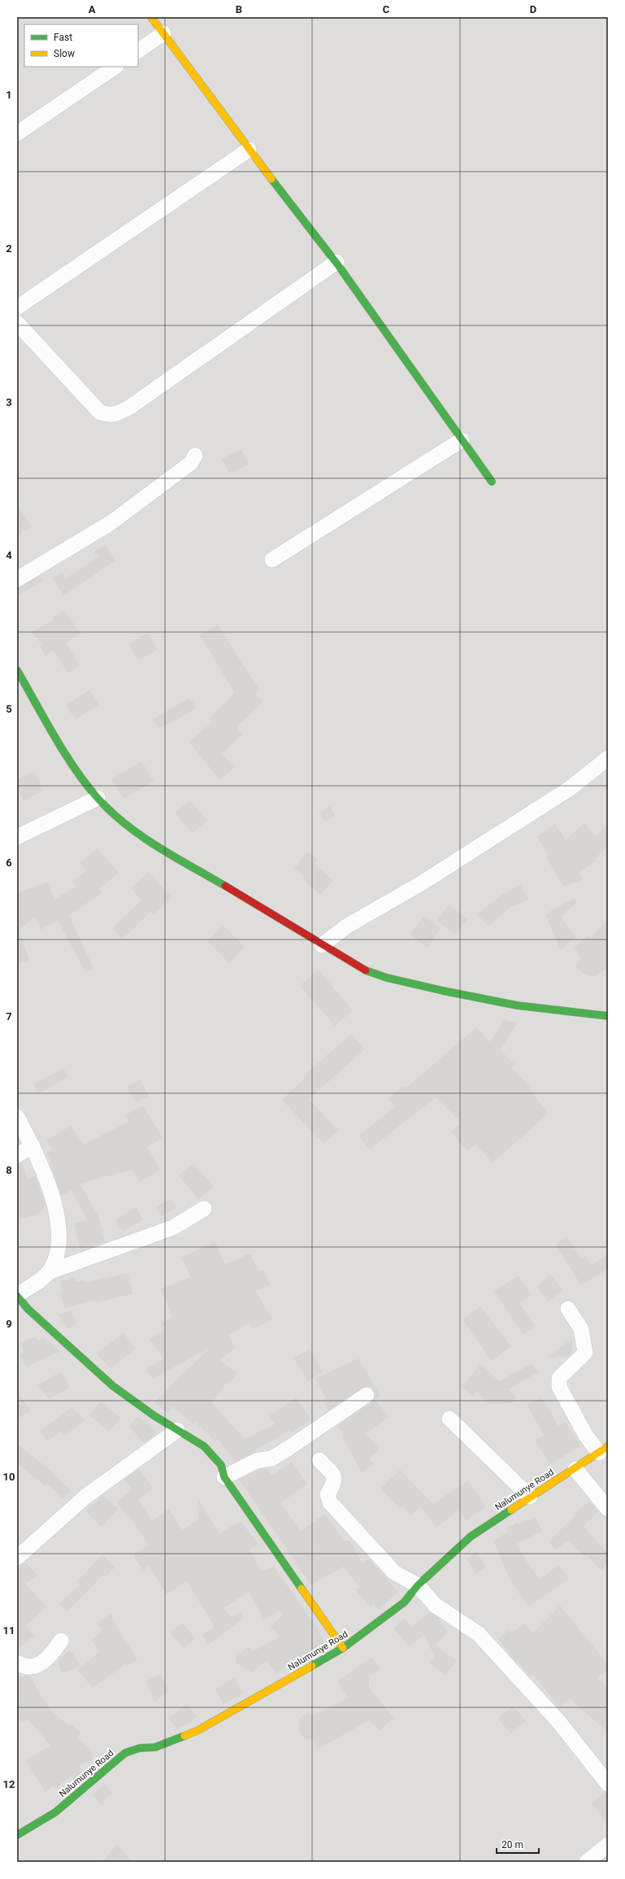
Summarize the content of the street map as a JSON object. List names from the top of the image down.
{
  "streets": {
    "street": ["Nalumunye Road"]
  },
  "legend": ["Fast", "Slow"],
  "scale_bar": "20 m",
  "grid": {
    "columns": [
      "A",
      "B",
      "C",
      "D"
    ],
    "rows": [
      "1",
      "2",
      "3",
      "4",
      "5",
      "6",
      "7",
      "8",
      "9",
      "10",
      "11",
      "12"
    ]
  }
}
